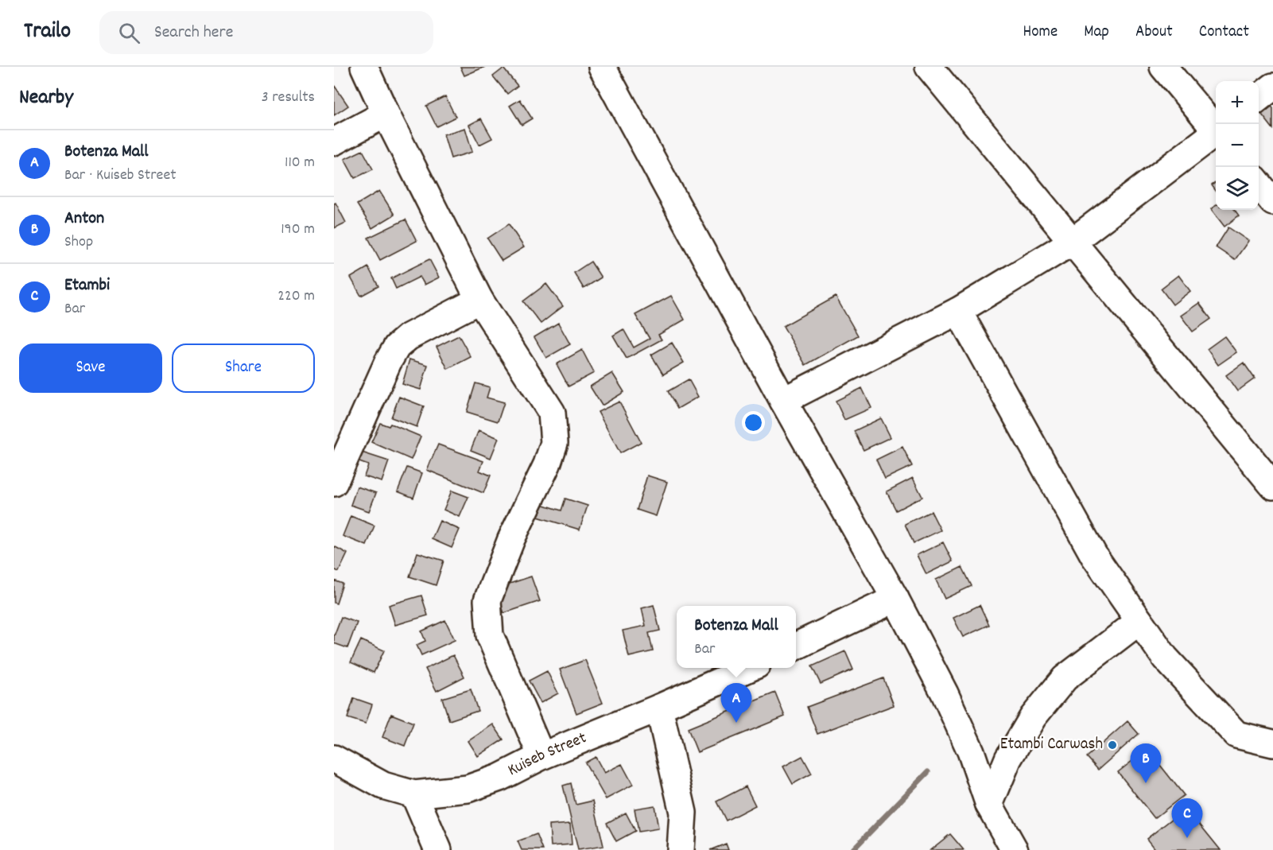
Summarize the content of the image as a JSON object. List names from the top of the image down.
{
  "streets": {
    "street": ["Kuiseb Street"]
  },
  "places": ["Etambi Carwash"],
  "page": {
    "header": "Trailo",
    "search": "Search here",
    "nav": [
      "Home",
      "Map",
      "About",
      "Contact"
    ],
    "heading": ["Nearby", "3 results"],
    "map_buttons": ["+", "−"],
    "list": [
      {
        "mark": "A",
        "name": "Botenza Mall",
        "note": "Bar · Kuiseb Street",
        "value": "110 m"
      },
      {
        "mark": "B",
        "name": "Anton",
        "note": "Shop",
        "value": "190 m"
      },
      {
        "mark": "C",
        "name": "Etambi",
        "note": "Bar",
        "value": "220 m"
      }
    ],
    "buttons": ["Save", "Share"],
    "popup": ["Botenza Mall", "Bar"],
    "pins": ["A", "B", "C"]
  }
}
